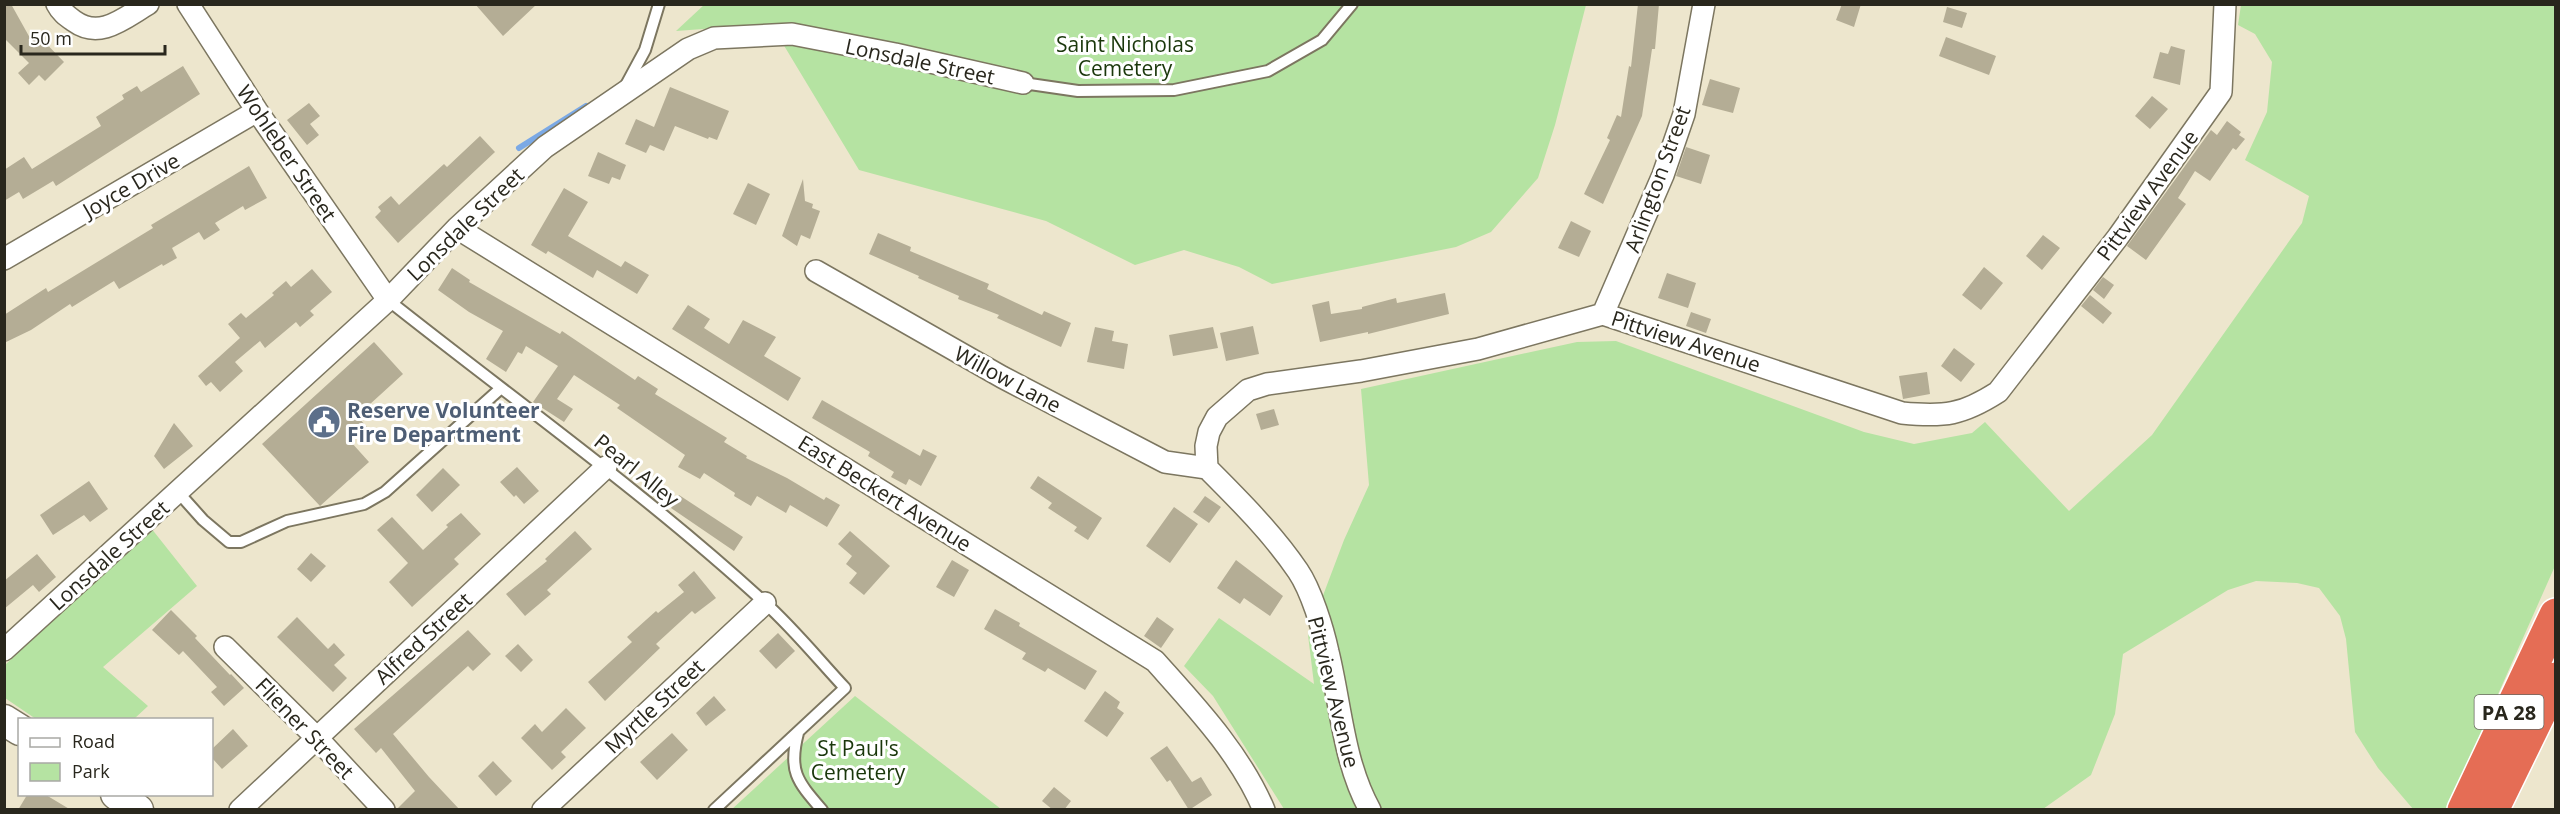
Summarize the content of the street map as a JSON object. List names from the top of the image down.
{
  "streets": {
    "highway": ["PA 28"],
    "street": [
      "Lonsdale Street",
      "Wohleber Street",
      "Arlington Street",
      "Joyce Drive",
      "Pittview Avenue",
      "Willow Lane",
      "East Beckert Avenue",
      "Alfred Street",
      "Myrtle Street",
      "Fliener Street"
    ],
    "lane": ["Pearl Alley"]
  },
  "crossings": [
    ["Lonsdale Street", "Wohleber Street"],
    ["Lonsdale Street", "Pearl Alley"],
    ["Lonsdale Street", "East Beckert Avenue"],
    ["Wohleber Street", "Joyce Drive"],
    ["Wohleber Street", "Pearl Alley"],
    ["Arlington Street", "Pittview Avenue"],
    ["Pittview Avenue", "Willow Lane"],
    ["Pearl Alley", "Alfred Street"],
    ["Pearl Alley", "Myrtle Street"],
    ["Alfred Street", "Fliener Street"]
  ],
  "parks": ["Saint Nicholas Cemetery", "St Paul's Cemetery"],
  "places": {
    "public building": ["Reserve Volunteer Fire Department"]
  },
  "legend": ["Road", "Park"],
  "scale_bar": "50 m"
}
